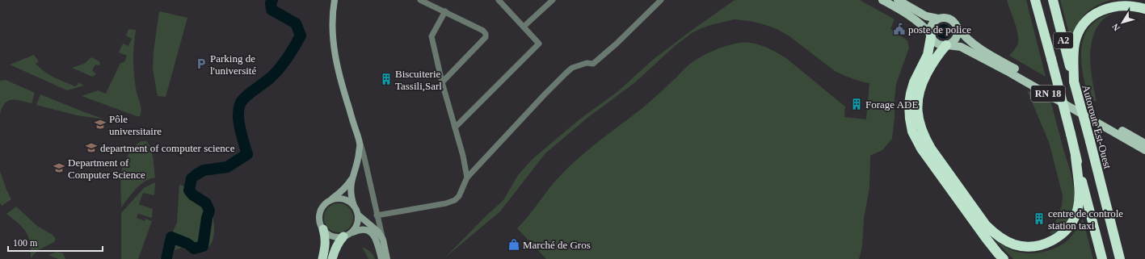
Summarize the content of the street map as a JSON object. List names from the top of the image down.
{
  "streets": {
    "highway": ["A2", "Autoroute Est-Ouest"],
    "main road": ["RN 18"]
  },
  "places": {
    "public building": ["poste de police"],
    "parking": ["Parking de l'université"],
    "building": ["Biscuiterie Tassili,Sarl", "Forage ADE", "centre de controle station taxi"],
    "school or university": ["Pôle universitaire", "department of computer science", "Department of Computer Science"],
    "shop": ["Marché de Gros"]
  },
  "scale_bar": "100 m",
  "north": "bottom left"
}
